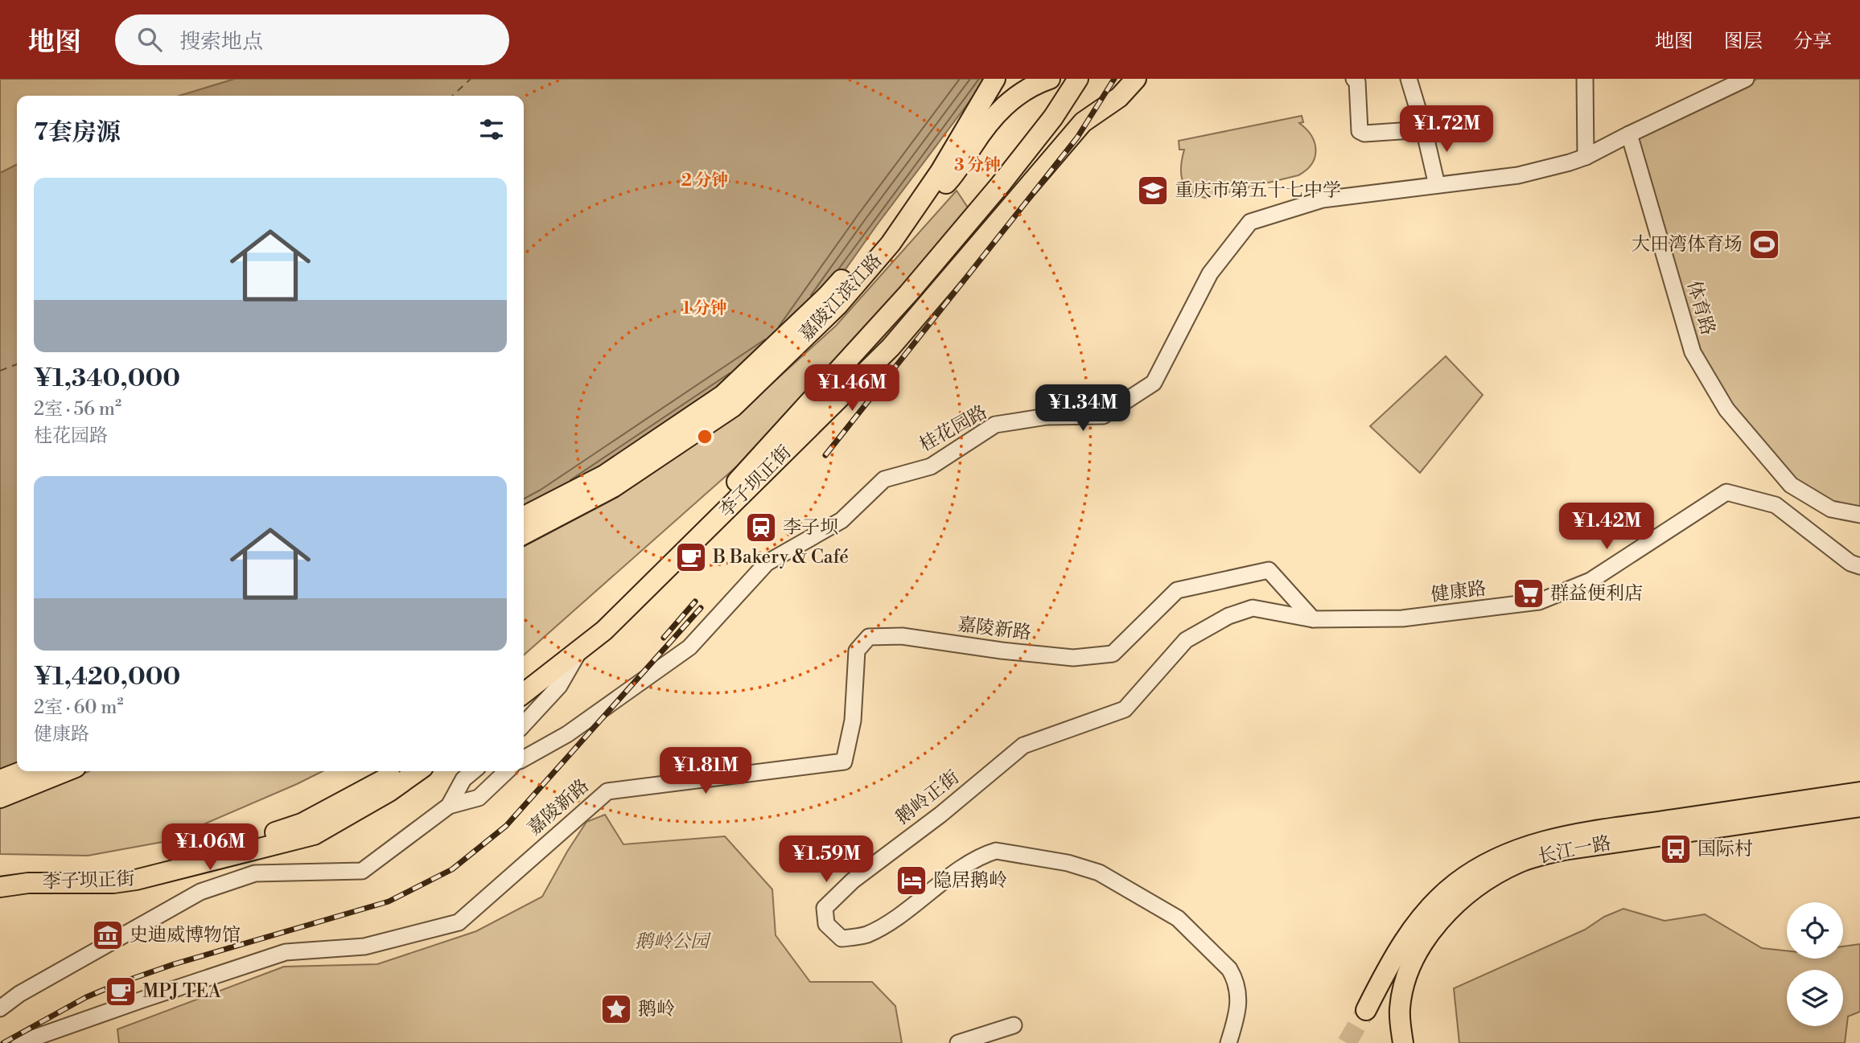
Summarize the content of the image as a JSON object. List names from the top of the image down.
{
  "streets": {
    "main road": ["嘉陵江滨江路", "李子坝正街", "长江一路"],
    "street": [
      "体育路",
      "桂花园路",
      "健康路",
      "嘉陵新路",
      "鹅岭正街"
    ]
  },
  "crossings": [
    ["体育路", "桂花园路"],
    ["健康路", "嘉陵新路"],
    ["健康路", "鹅岭正街"],
    ["嘉陵新路", "鹅岭正街"]
  ],
  "parks": ["鹅岭公园"],
  "places": {
    "school or university": ["重庆市第五十七中学"],
    "sports": ["大田湾体育场"],
    "station": ["李子坝"],
    "cafe": ["B Bakery & Café", "MPJ TEA"],
    "supermarket": ["群益便利店"],
    "bus stop": ["国际村"],
    "hotel": ["隐居鹅岭"],
    "museum": ["史迪威博物馆"],
    "place": ["鹅岭"]
  },
  "page": {
    "header": "地图",
    "search": "搜索地点",
    "nav": ["地图", "图层", "分享"],
    "heading": "7套房源",
    "price": [
      "¥1.72M",
      "¥1.46M",
      "¥1.34M",
      "¥1.42M",
      "¥1.81M",
      "¥1.06M",
      "¥1.59M"
    ],
    "list": [
      {
        "name": "¥1,340,000",
        "note": "2室 · 56 m² · 桂花园路"
      },
      {
        "name": "¥1,420,000",
        "note": "2室 · 60 m² · 健康路"
      }
    ]
  },
  "rings": ["3 分钟", "2 分钟", "1 分钟"]
}
